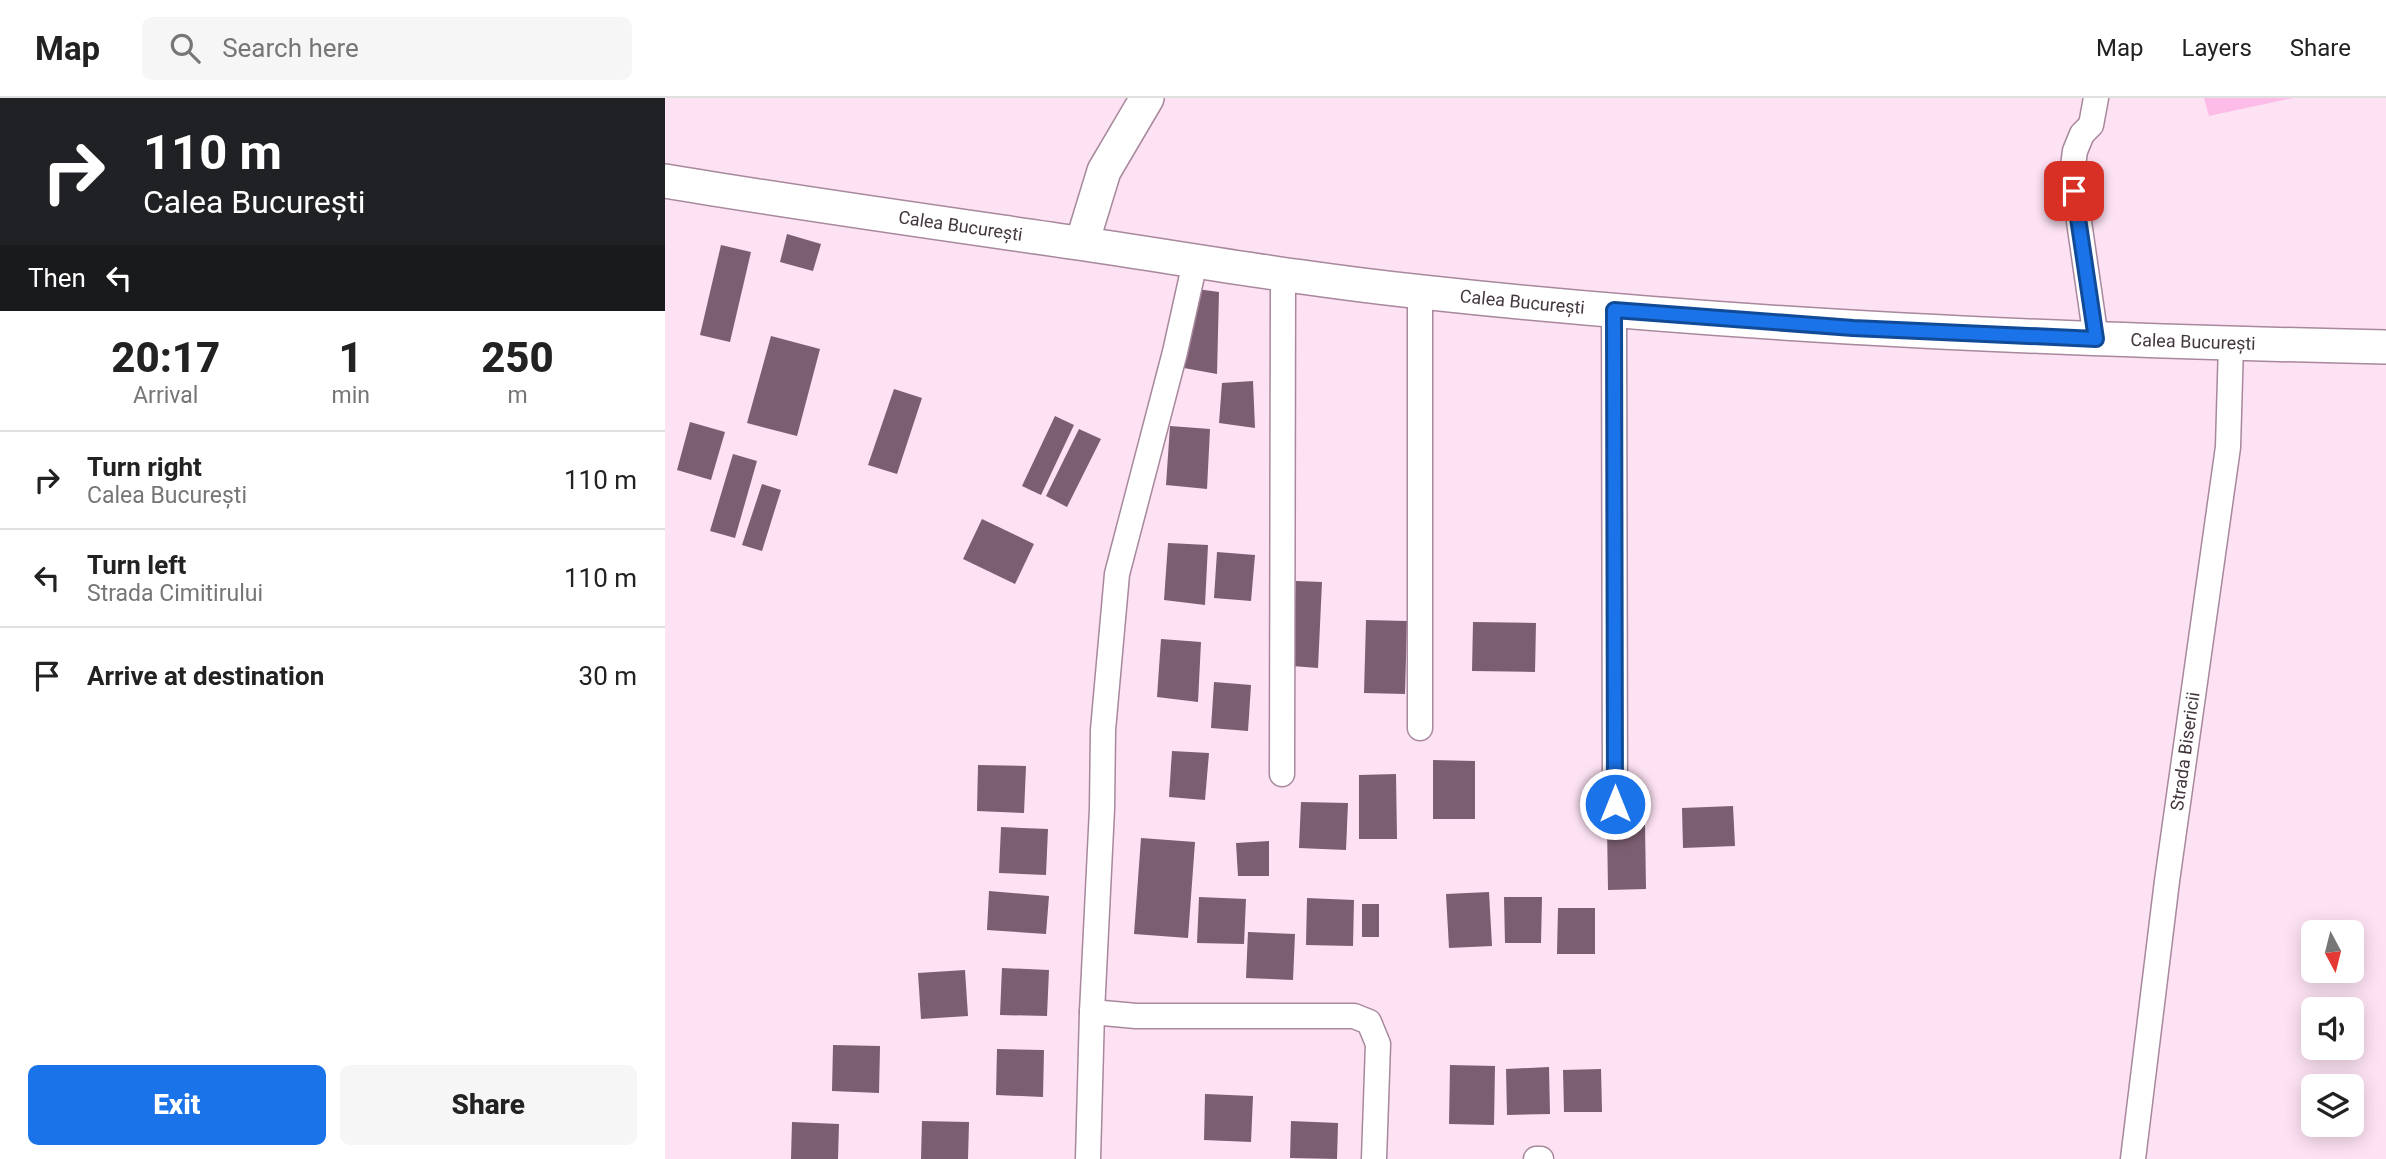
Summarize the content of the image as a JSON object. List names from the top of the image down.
{
  "streets": {
    "main road": ["Calea București"],
    "street": ["Strada Bisericii"]
  },
  "crossings": [
    ["Calea București", "Strada Bisericii"]
  ],
  "north": "bottom",
  "page": {
    "header": "Map",
    "search": "Search here",
    "nav": ["Map", "Layers", "Share"],
    "turn": ["110 m", "Calea București"],
    "then": "Then",
    "eta": [
      "20:17",
      "Arrival",
      "1",
      "min",
      "250",
      "m"
    ],
    "list": [
      {
        "name": "Turn right",
        "note": "Calea București",
        "value": "110 m"
      },
      {
        "name": "Turn left",
        "note": "Strada Cimitirului",
        "value": "110 m"
      },
      {
        "name": "Arrive at destination",
        "value": "30 m"
      }
    ],
    "buttons": ["Exit", "Share"]
  }
}
